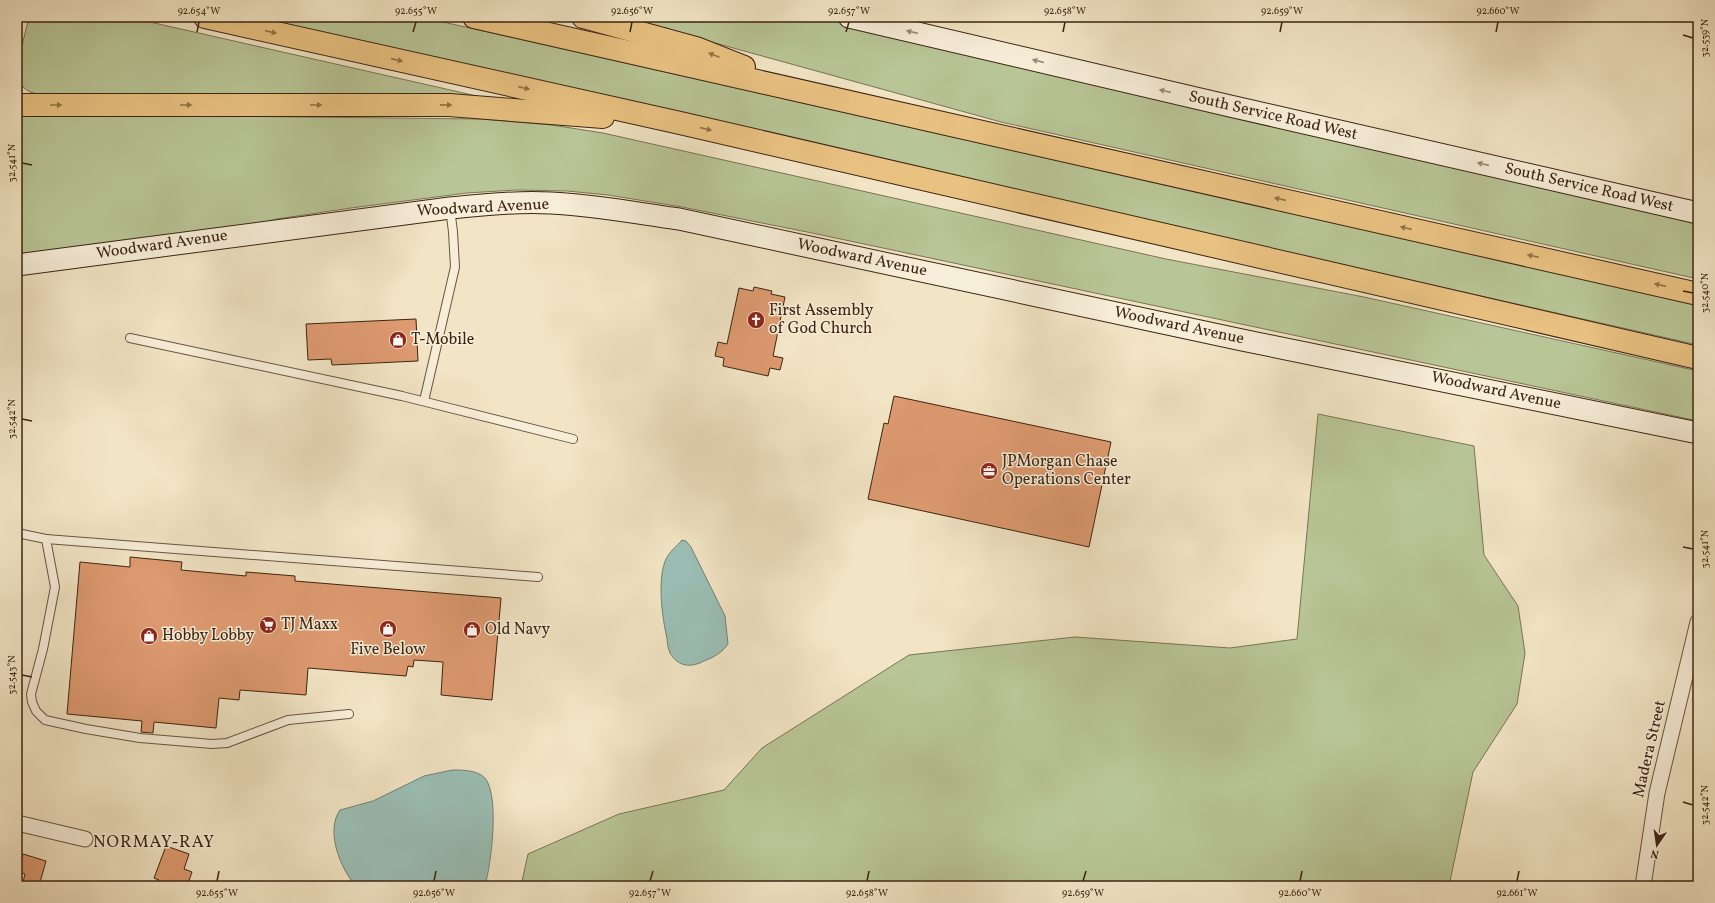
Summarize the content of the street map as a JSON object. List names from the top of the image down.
{
  "streets": {
    "main road": ["South Service Road West", "Woodward Avenue"],
    "street": ["Madera Street"]
  },
  "one_way": ["South Service Road West"],
  "districts": ["NORMAY-RAY"],
  "places": {
    "church": ["First Assembly of God Church"],
    "shop": [
      "T-Mobile",
      "Five Below",
      "Old Navy",
      "Hobby Lobby"
    ],
    "office": ["JPMorgan Chase Operations Center"],
    "supermarket": ["TJ Maxx"]
  },
  "north": "bottom",
  "coordinates": [
    "92.654°W",
    "92.655°W",
    "92.656°W",
    "92.657°W",
    "92.658°W",
    "92.659°W",
    "92.660°W",
    "32.539°N",
    "32.541°N",
    "32.540°N",
    "32.542°N",
    "32.543°N",
    "92.661°W"
  ]
}
